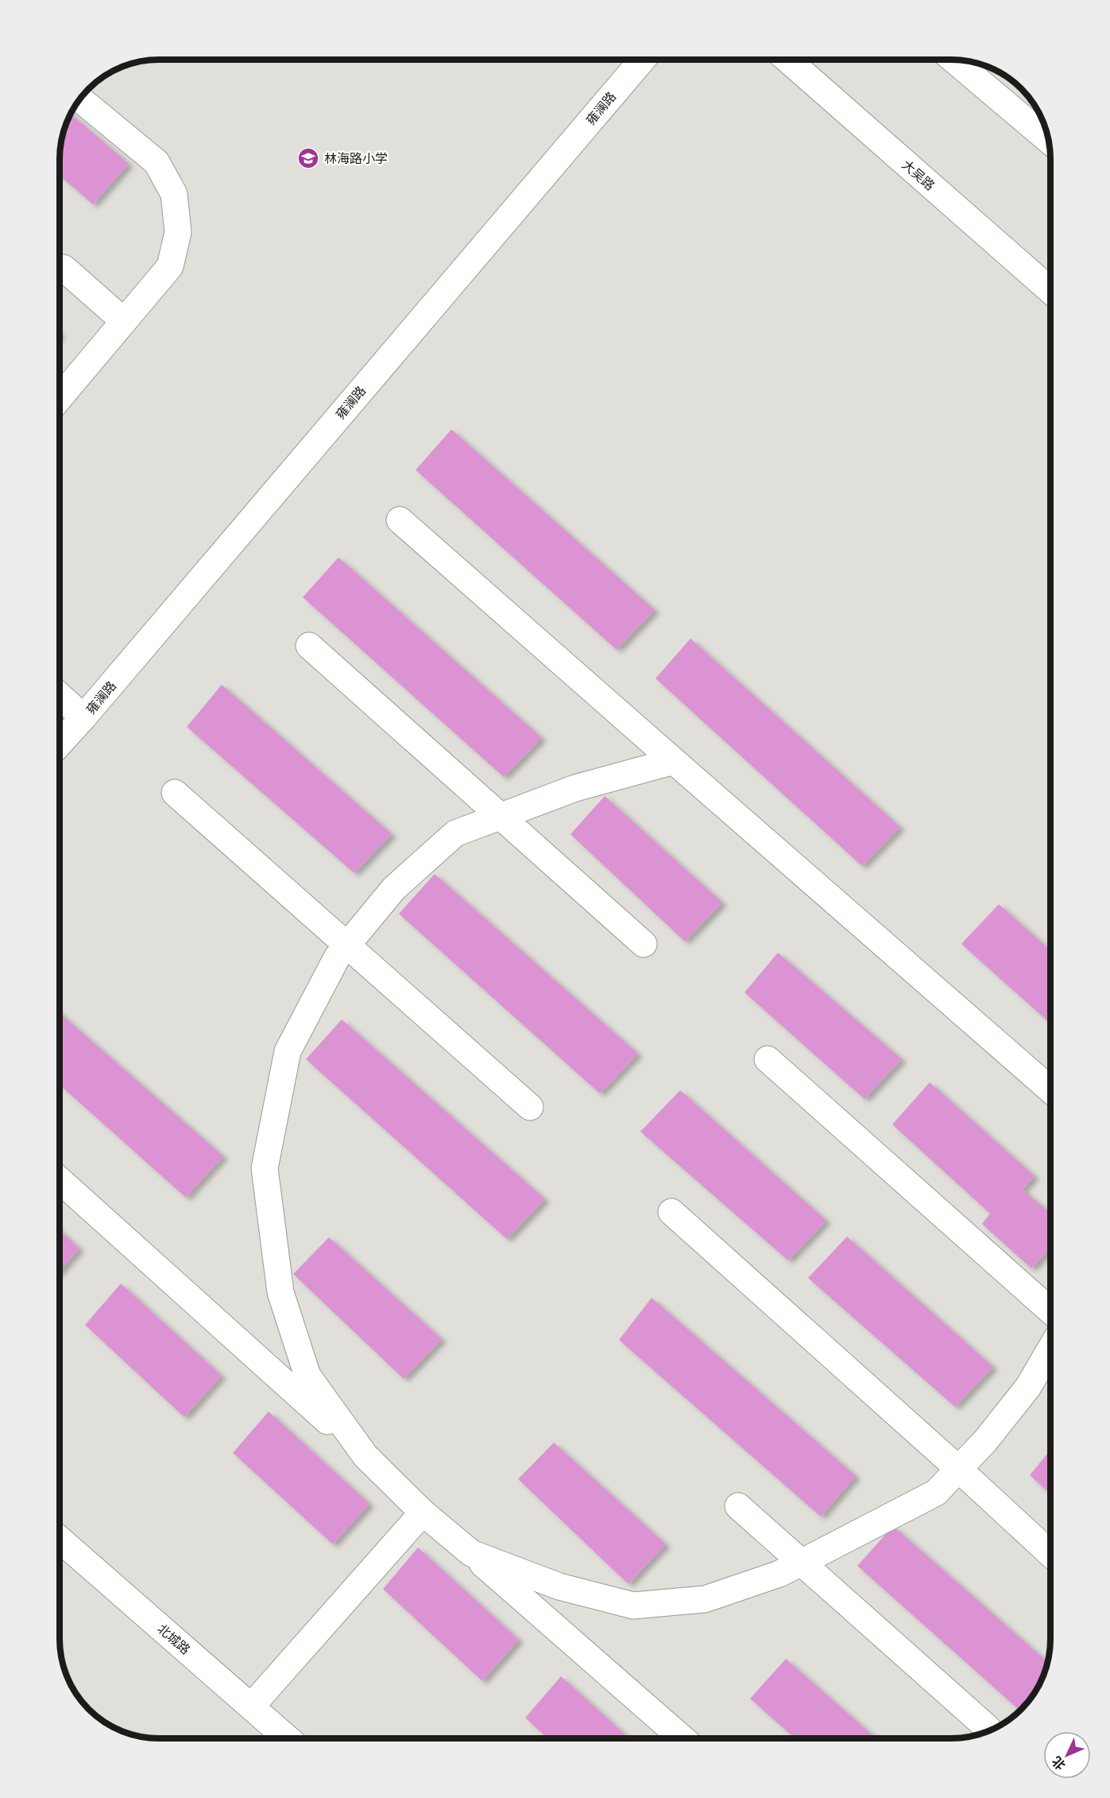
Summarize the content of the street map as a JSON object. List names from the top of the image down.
{
  "streets": {
    "street": ["雍澜路", "大吴路", "北城路"]
  },
  "places": {
    "school or university": ["林海路小学"]
  },
  "north": "bottom left"
}
